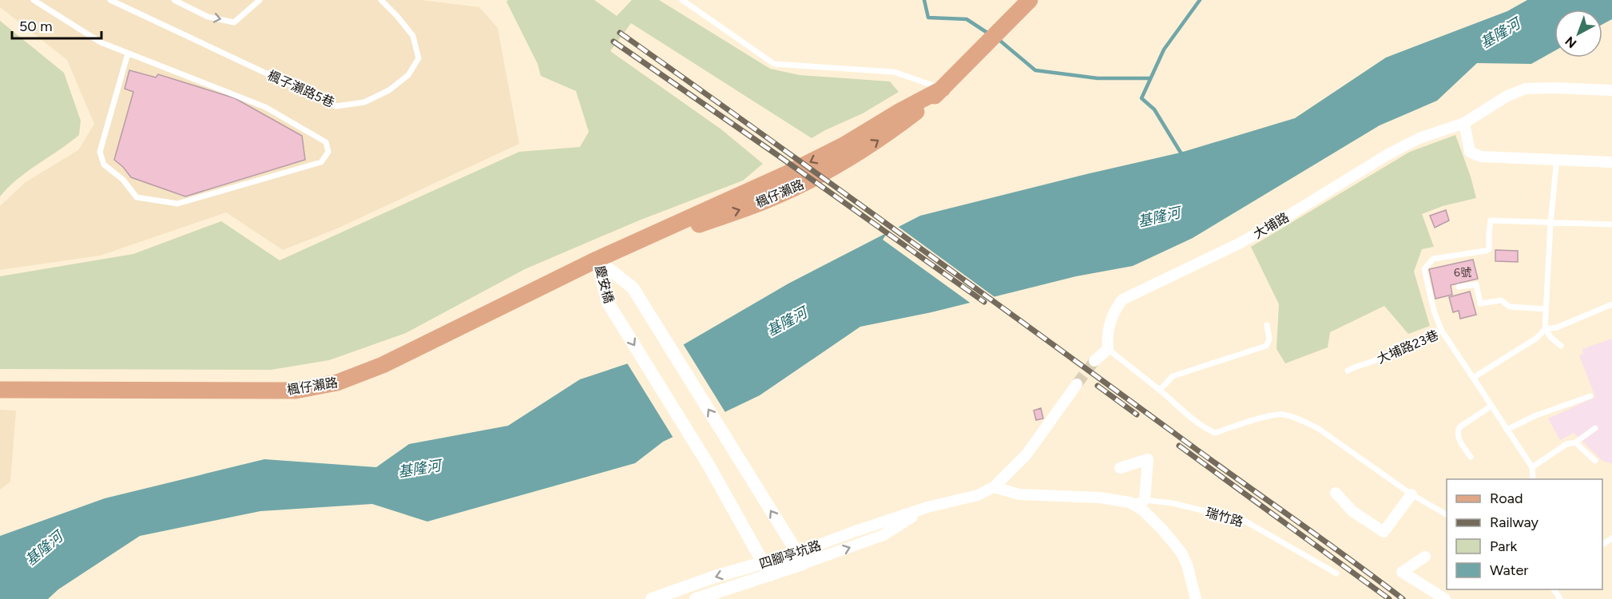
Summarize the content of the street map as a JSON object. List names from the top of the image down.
{
  "streets": {
    "main road": ["楓仔瀨路"],
    "street": [
      "大埔路",
      "慶安橋",
      "瑞竹路",
      "四腳亭坑路"
    ],
    "lane": ["楓子瀨路5巷", "大埔路23巷"]
  },
  "crossings": [
    ["楓仔瀨路", "慶安橋"],
    ["慶安橋", "四腳亭坑路"],
    ["瑞竹路", "四腳亭坑路"]
  ],
  "water": ["基隆河"],
  "house_numbers": ["6號"],
  "legend": [
    "Road",
    "Railway",
    "Park",
    "Water"
  ],
  "scale_bar": "50 m",
  "north": "bottom left"
}
